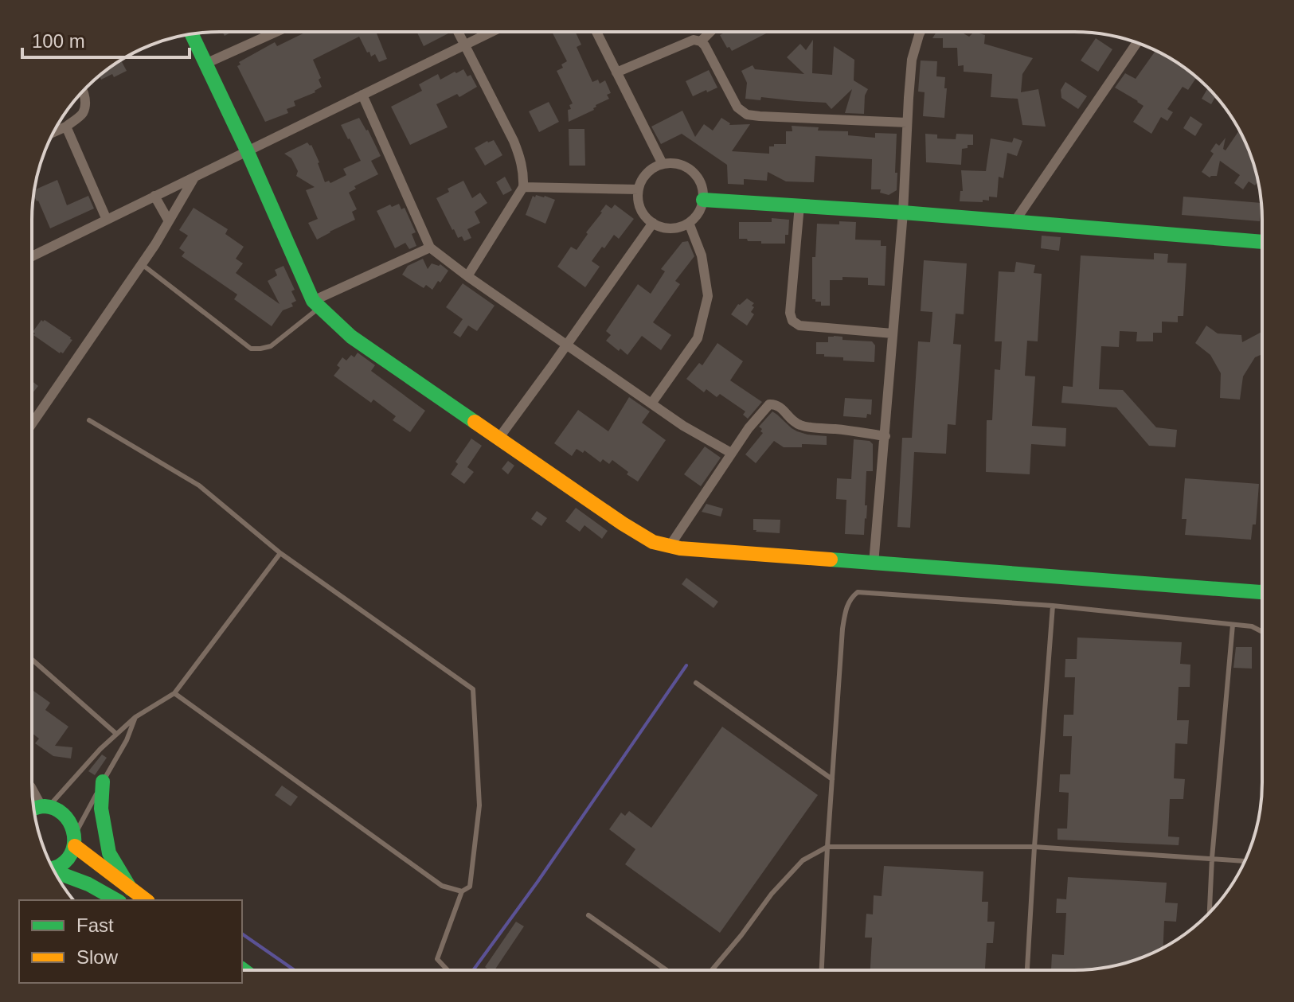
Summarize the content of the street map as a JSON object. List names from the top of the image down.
{
  "legend": ["Fast", "Slow"],
  "scale_bar": "100 m"
}
